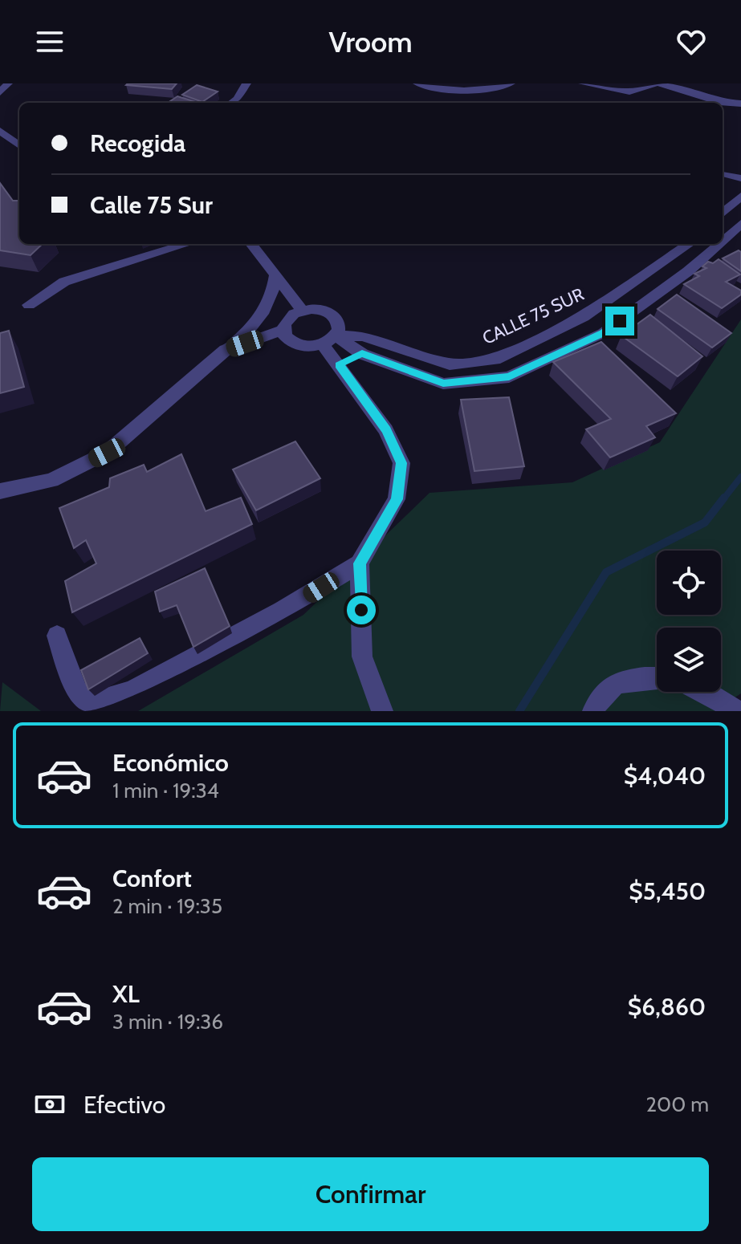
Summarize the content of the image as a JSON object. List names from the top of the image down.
{
  "streets": {
    "street": ["CALLE 75 SUR"]
  },
  "page": {
    "header": "Vroom",
    "banner": ["Recogida", "Calle 75 Sur"],
    "list": [
      {
        "name": "Económico",
        "note": "1 min · 19:34",
        "value": "$4,040"
      },
      {
        "name": "Confort",
        "note": "2 min · 19:35",
        "value": "$5,450"
      },
      {
        "name": "XL",
        "note": "3 min · 19:36",
        "value": "$6,860"
      }
    ],
    "pay": ["Efectivo", "200 m"],
    "buttons": "Confirmar"
  }
}
